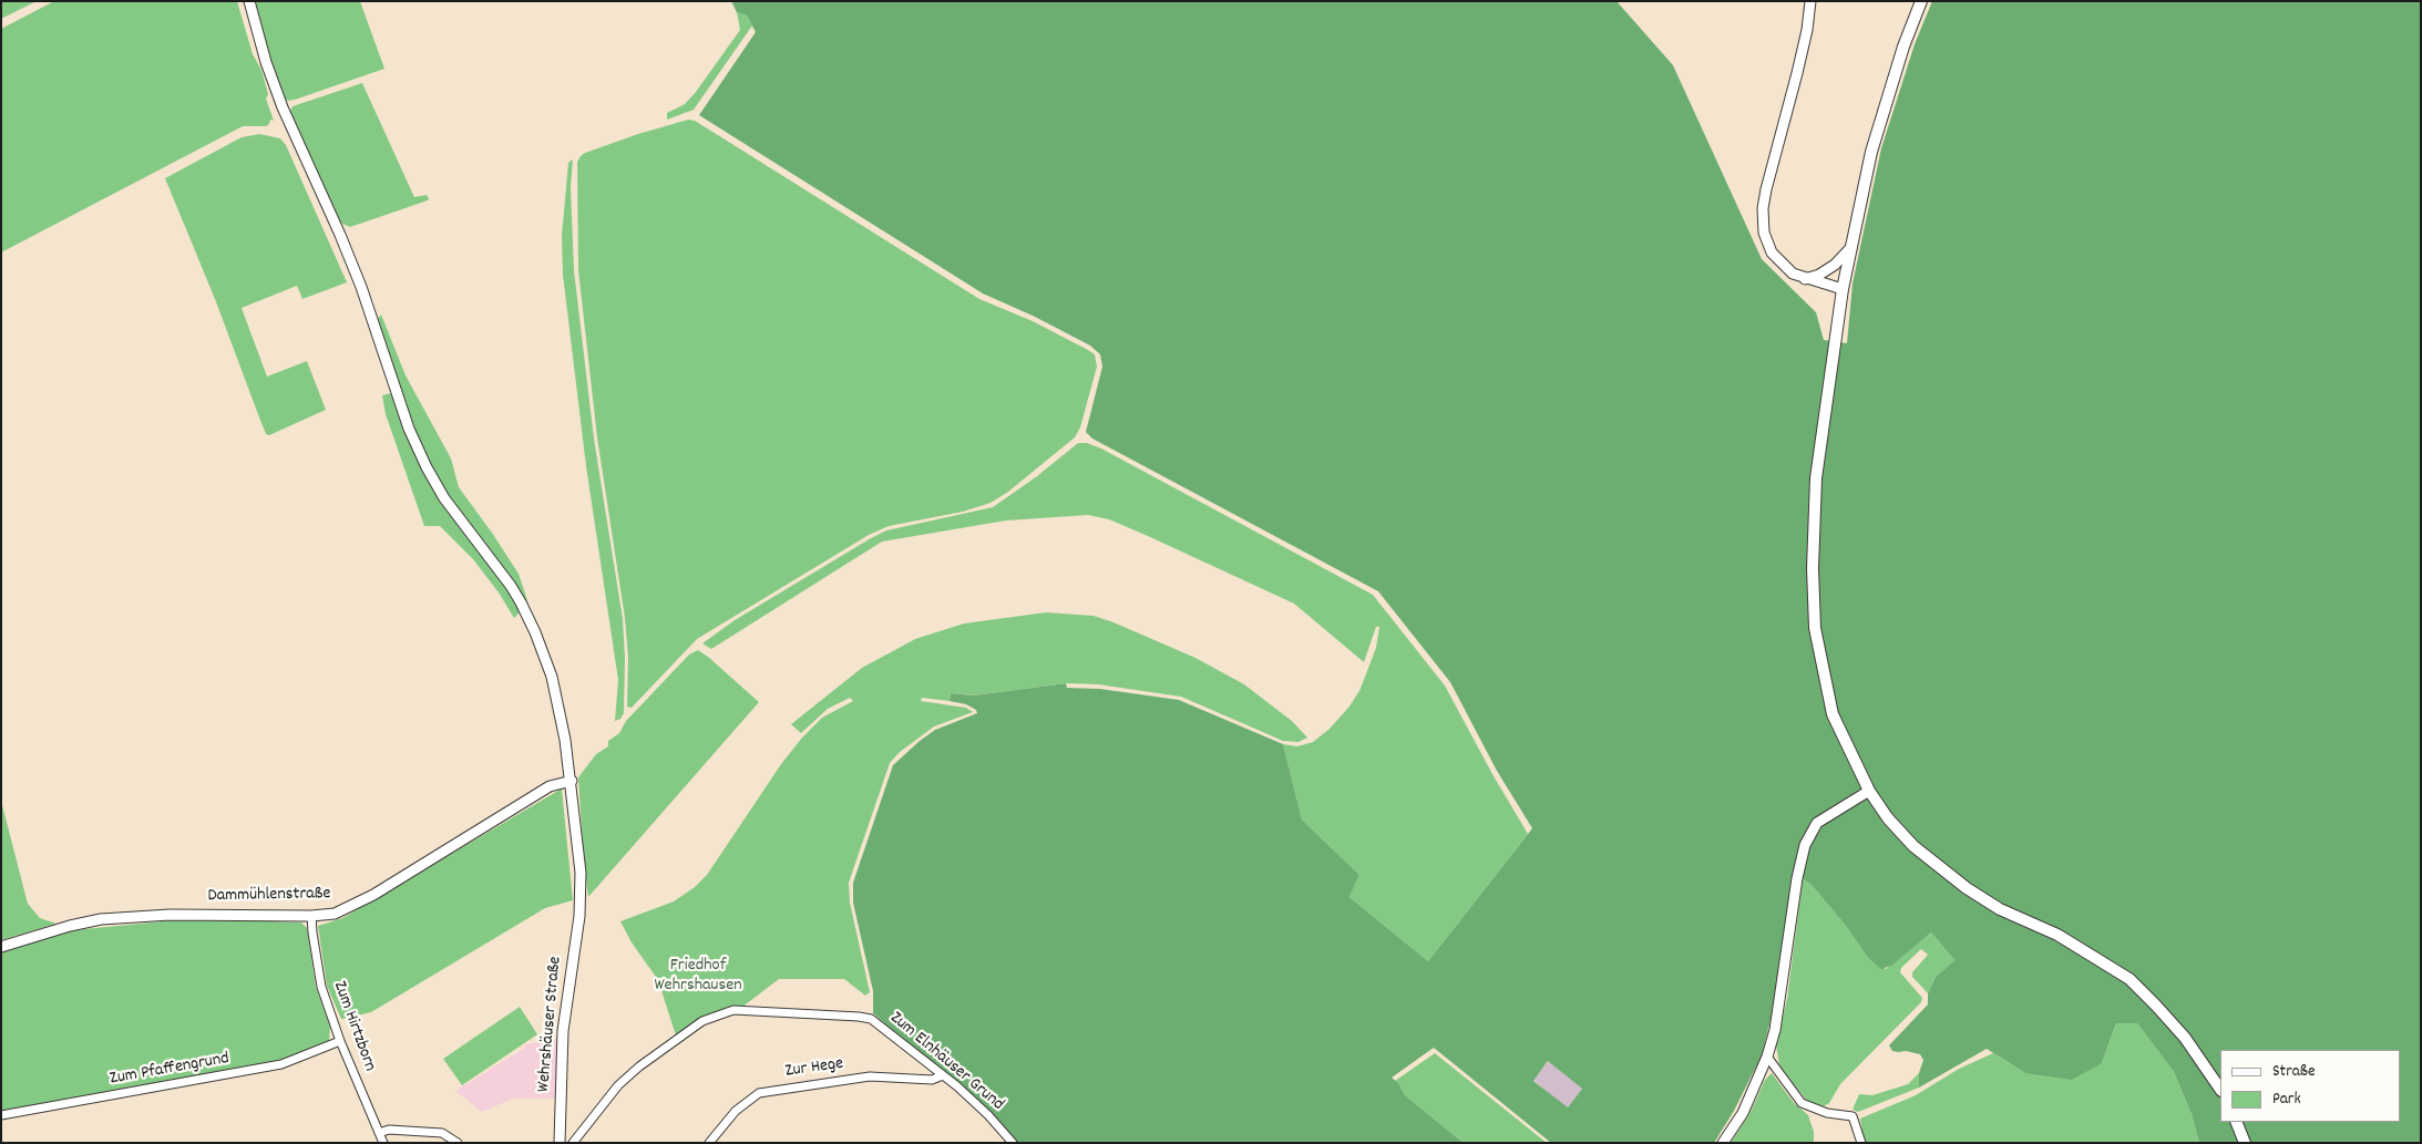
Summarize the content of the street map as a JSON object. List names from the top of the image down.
{
  "streets": {
    "street": [
      "Dammühlenstraße",
      "Wehrshäuser Straße",
      "Zum Hirtzborn",
      "Zum Elnhäuser Grund",
      "Zur Hege",
      "Zum Pfaffengrund"
    ]
  },
  "crossings": [
    ["Dammühlenstraße", "Wehrshäuser Straße"],
    ["Dammühlenstraße", "Zum Hirtzborn"],
    ["Zum Hirtzborn", "Zum Pfaffengrund"],
    ["Zum Elnhäuser Grund", "Zur Hege"]
  ],
  "parks": ["Friedhof Wehrshausen"],
  "legend": ["Straße", "Park"]
}
